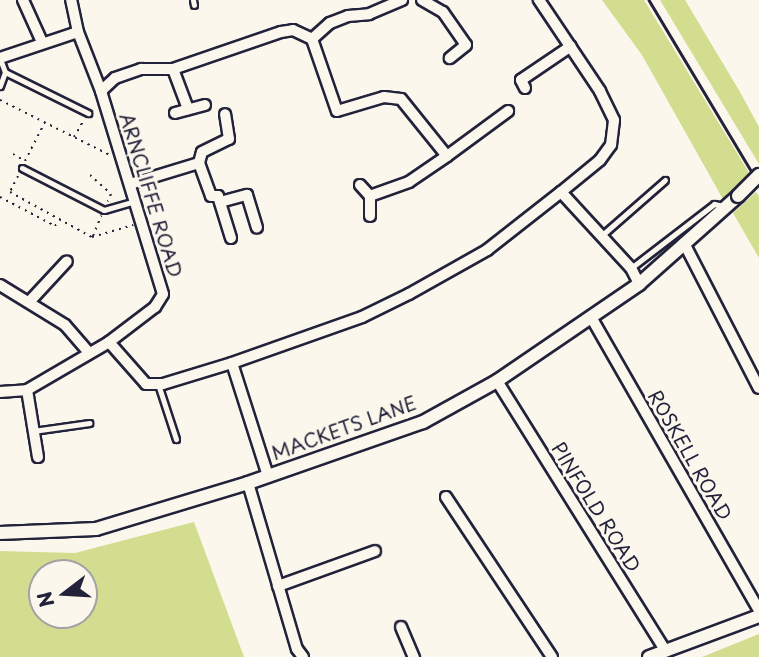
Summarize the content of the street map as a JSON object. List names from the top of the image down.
{
  "streets": {
    "street": [
      "ARNCLIFFE ROAD",
      "MACKETS LANE",
      "ROSKELL ROAD",
      "PINFOLD ROAD"
    ]
  },
  "crossings": [
    ["MACKETS LANE", "ROSKELL ROAD"],
    ["MACKETS LANE", "PINFOLD ROAD"]
  ],
  "north": "left"
}
